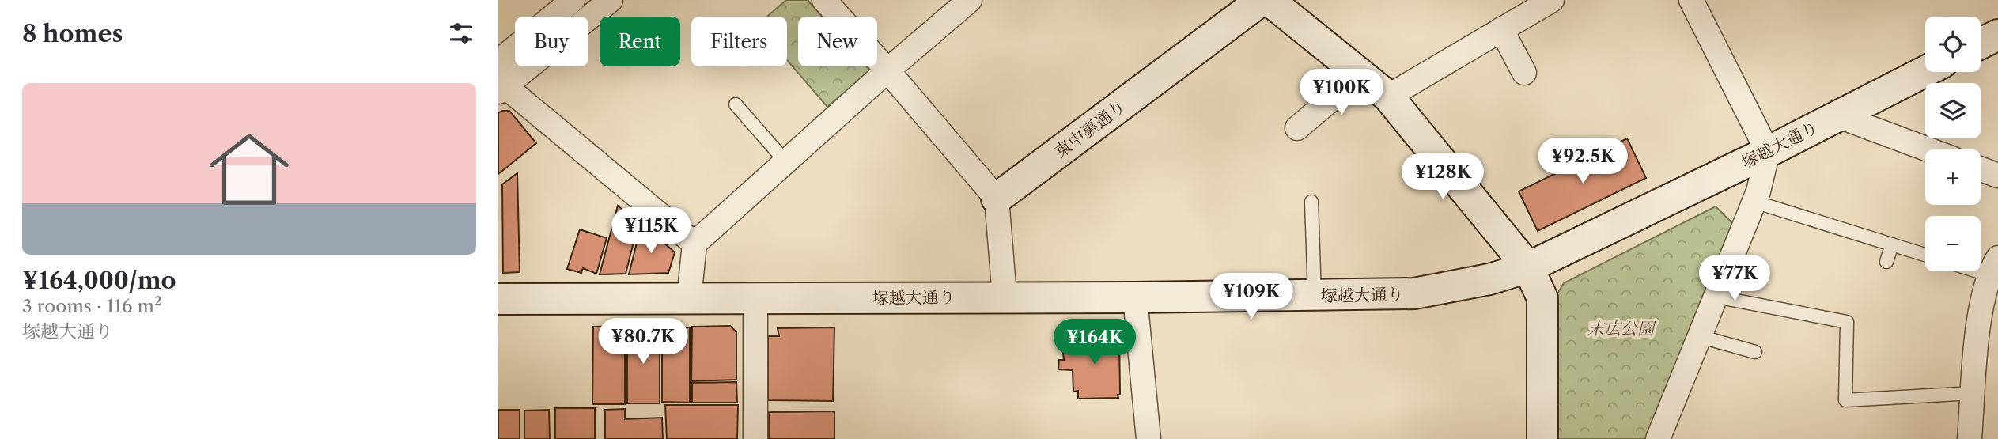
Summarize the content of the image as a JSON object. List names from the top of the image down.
{
  "streets": {
    "street": ["東中裏通り", "塚越大通り"]
  },
  "parks": ["末広公園"],
  "page": {
    "heading": "8 homes",
    "map_buttons": ["+", "−"],
    "chip": [
      "Buy",
      "Rent",
      "Filters",
      "New"
    ],
    "list": [
      {
        "name": "¥164,000/mo",
        "note": "3 rooms · 116 m² · 塚越大通り"
      }
    ],
    "price": [
      "¥100K",
      "¥92.5K",
      "¥128K",
      "¥115K",
      "¥77K",
      "¥109K",
      "¥80.7K",
      "¥164K"
    ]
  }
}
